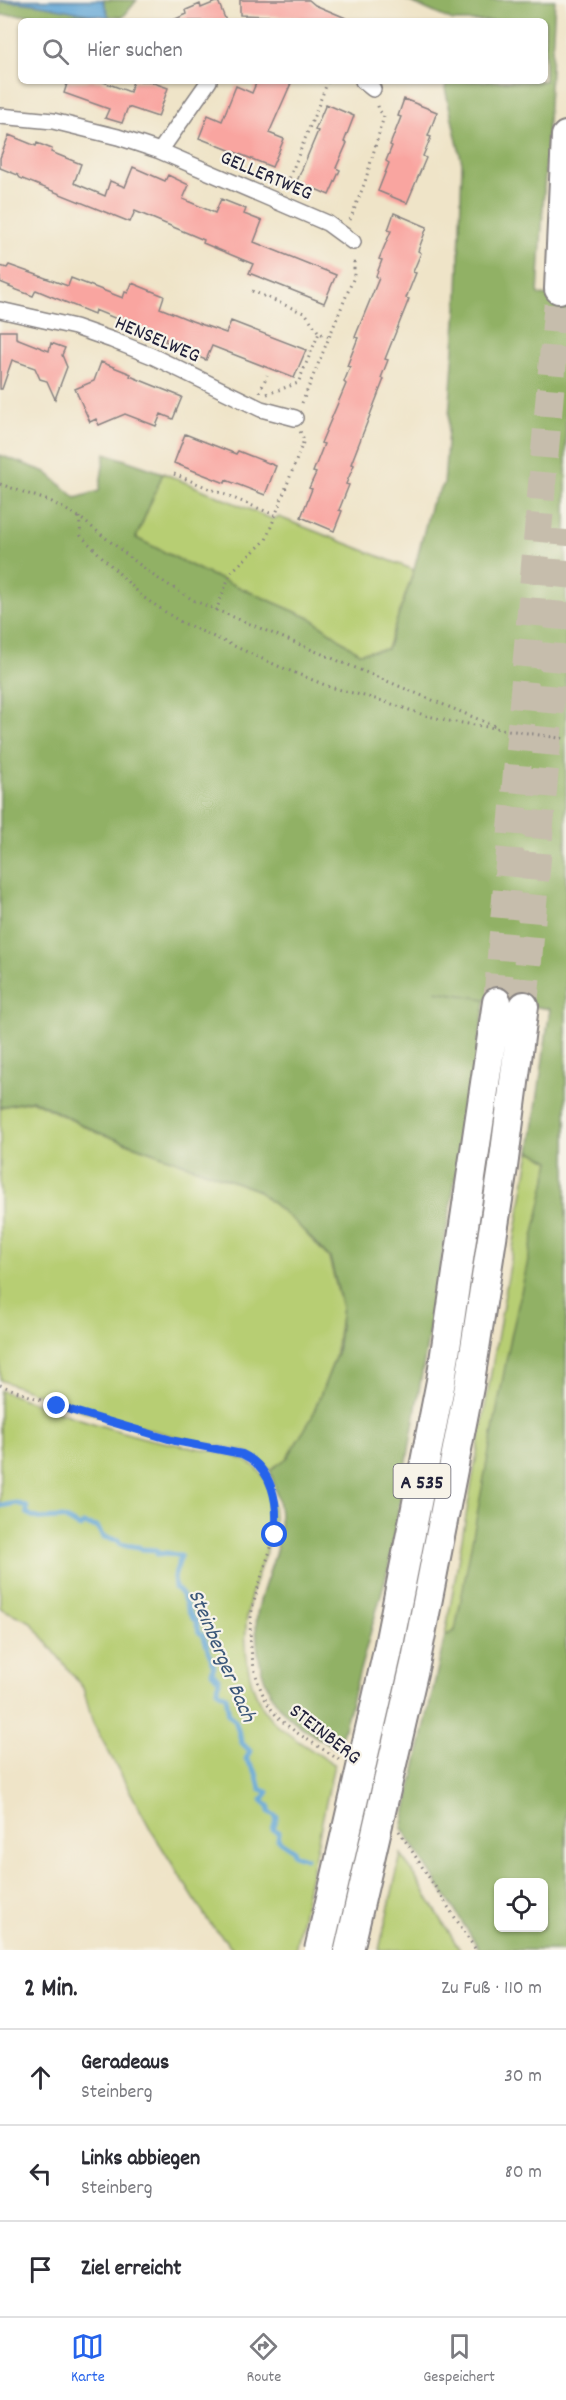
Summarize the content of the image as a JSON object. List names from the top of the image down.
{
  "streets": {
    "highway": ["A 535"],
    "street": ["GELLERTWEG", "HENSELWEG"],
    "path": ["STEINBERG"]
  },
  "water": ["Steinberger Bach"],
  "page": {
    "search": "Hier suchen",
    "heading": ["2 Min.", "Zu Fuß · 110 m"],
    "list": [
      ["Geradeaus", "Steinberg", "30 m"],
      ["Links abbiegen", "Steinberg", "80 m"],
      "Ziel erreicht"
    ],
    "nav": ["Karte", "Route", "Gespeichert"]
  }
}
